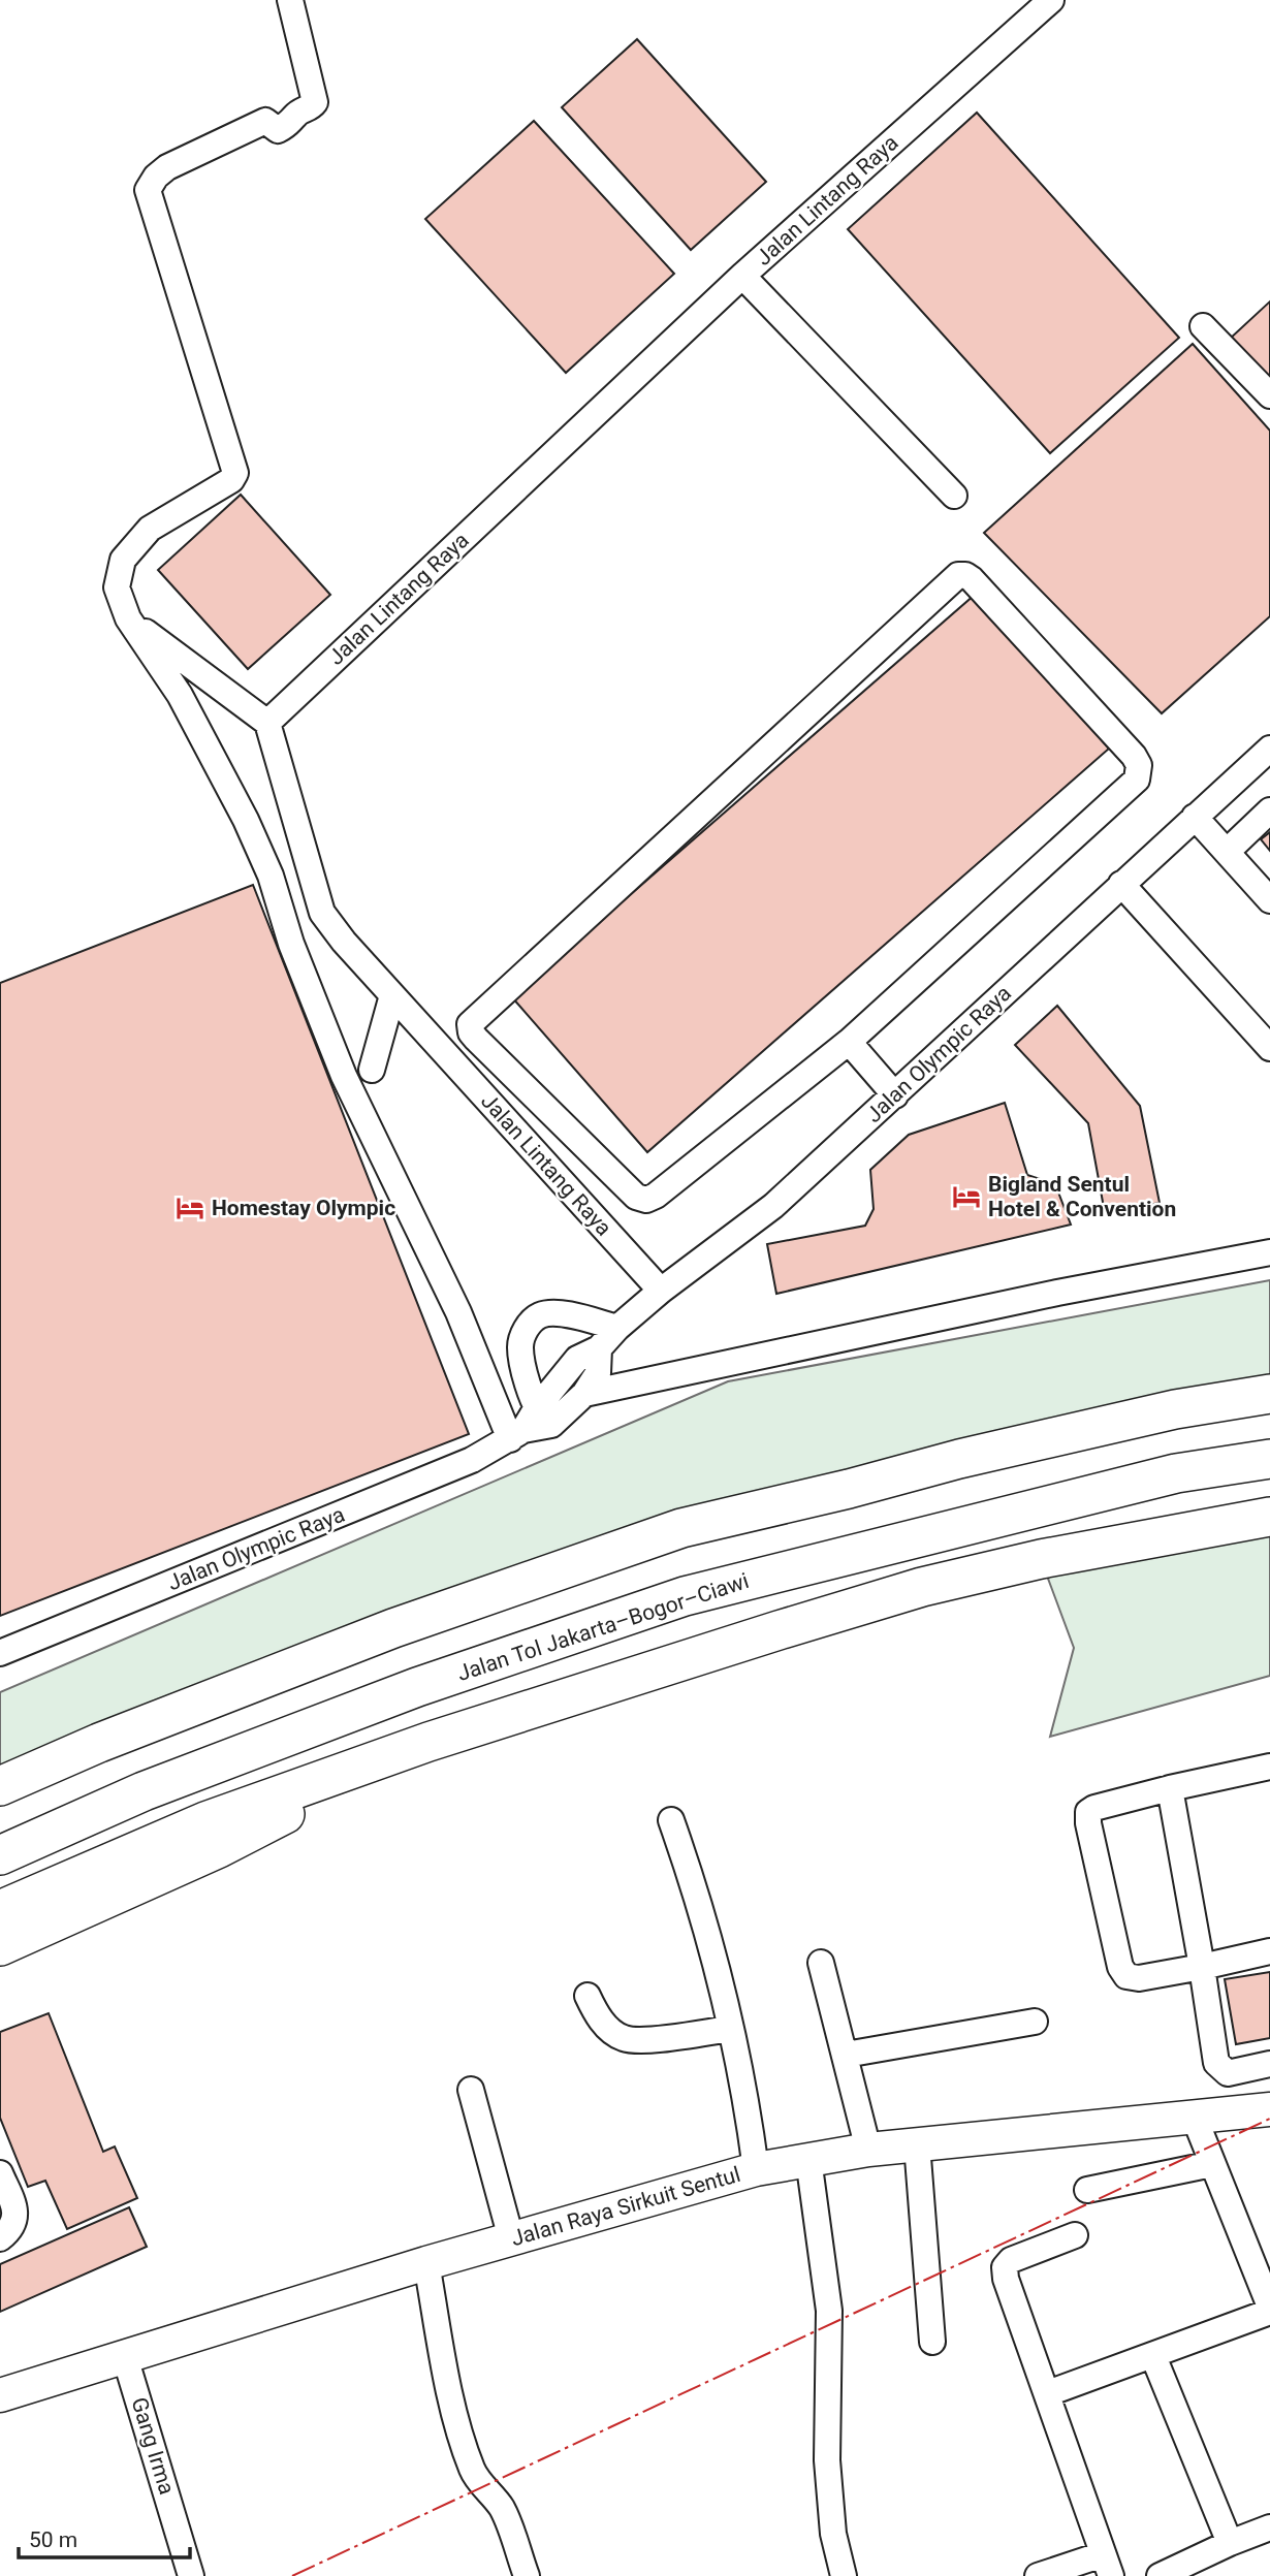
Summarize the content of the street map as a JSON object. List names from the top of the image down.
{
  "streets": {
    "highway": ["Jalan Tol Jakarta–Bogor–Ciawi"],
    "main road": ["Jalan Raya Sirkuit Sentul"],
    "street": ["Jalan Lintang Raya", "Jalan Olympic Raya", "Gang Irma"]
  },
  "crossings": [
    ["Jalan Lintang Raya", "Jalan Olympic Raya"],
    ["Jalan Raya Sirkuit Sentul", "Gang Irma"]
  ],
  "places": {
    "hotel": ["Bigland Sentul Hotel & Convention", "Homestay Olympic"]
  },
  "scale_bar": "50 m"
}
